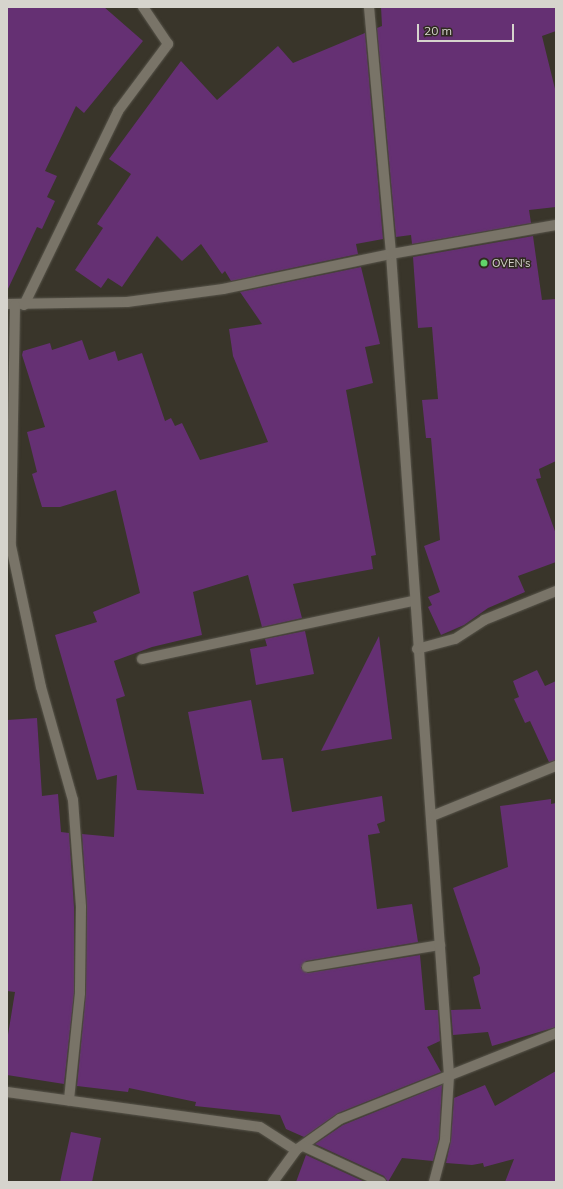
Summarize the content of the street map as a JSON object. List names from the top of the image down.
{
  "places": ["OVEN's"],
  "scale_bar": "20 m"
}
